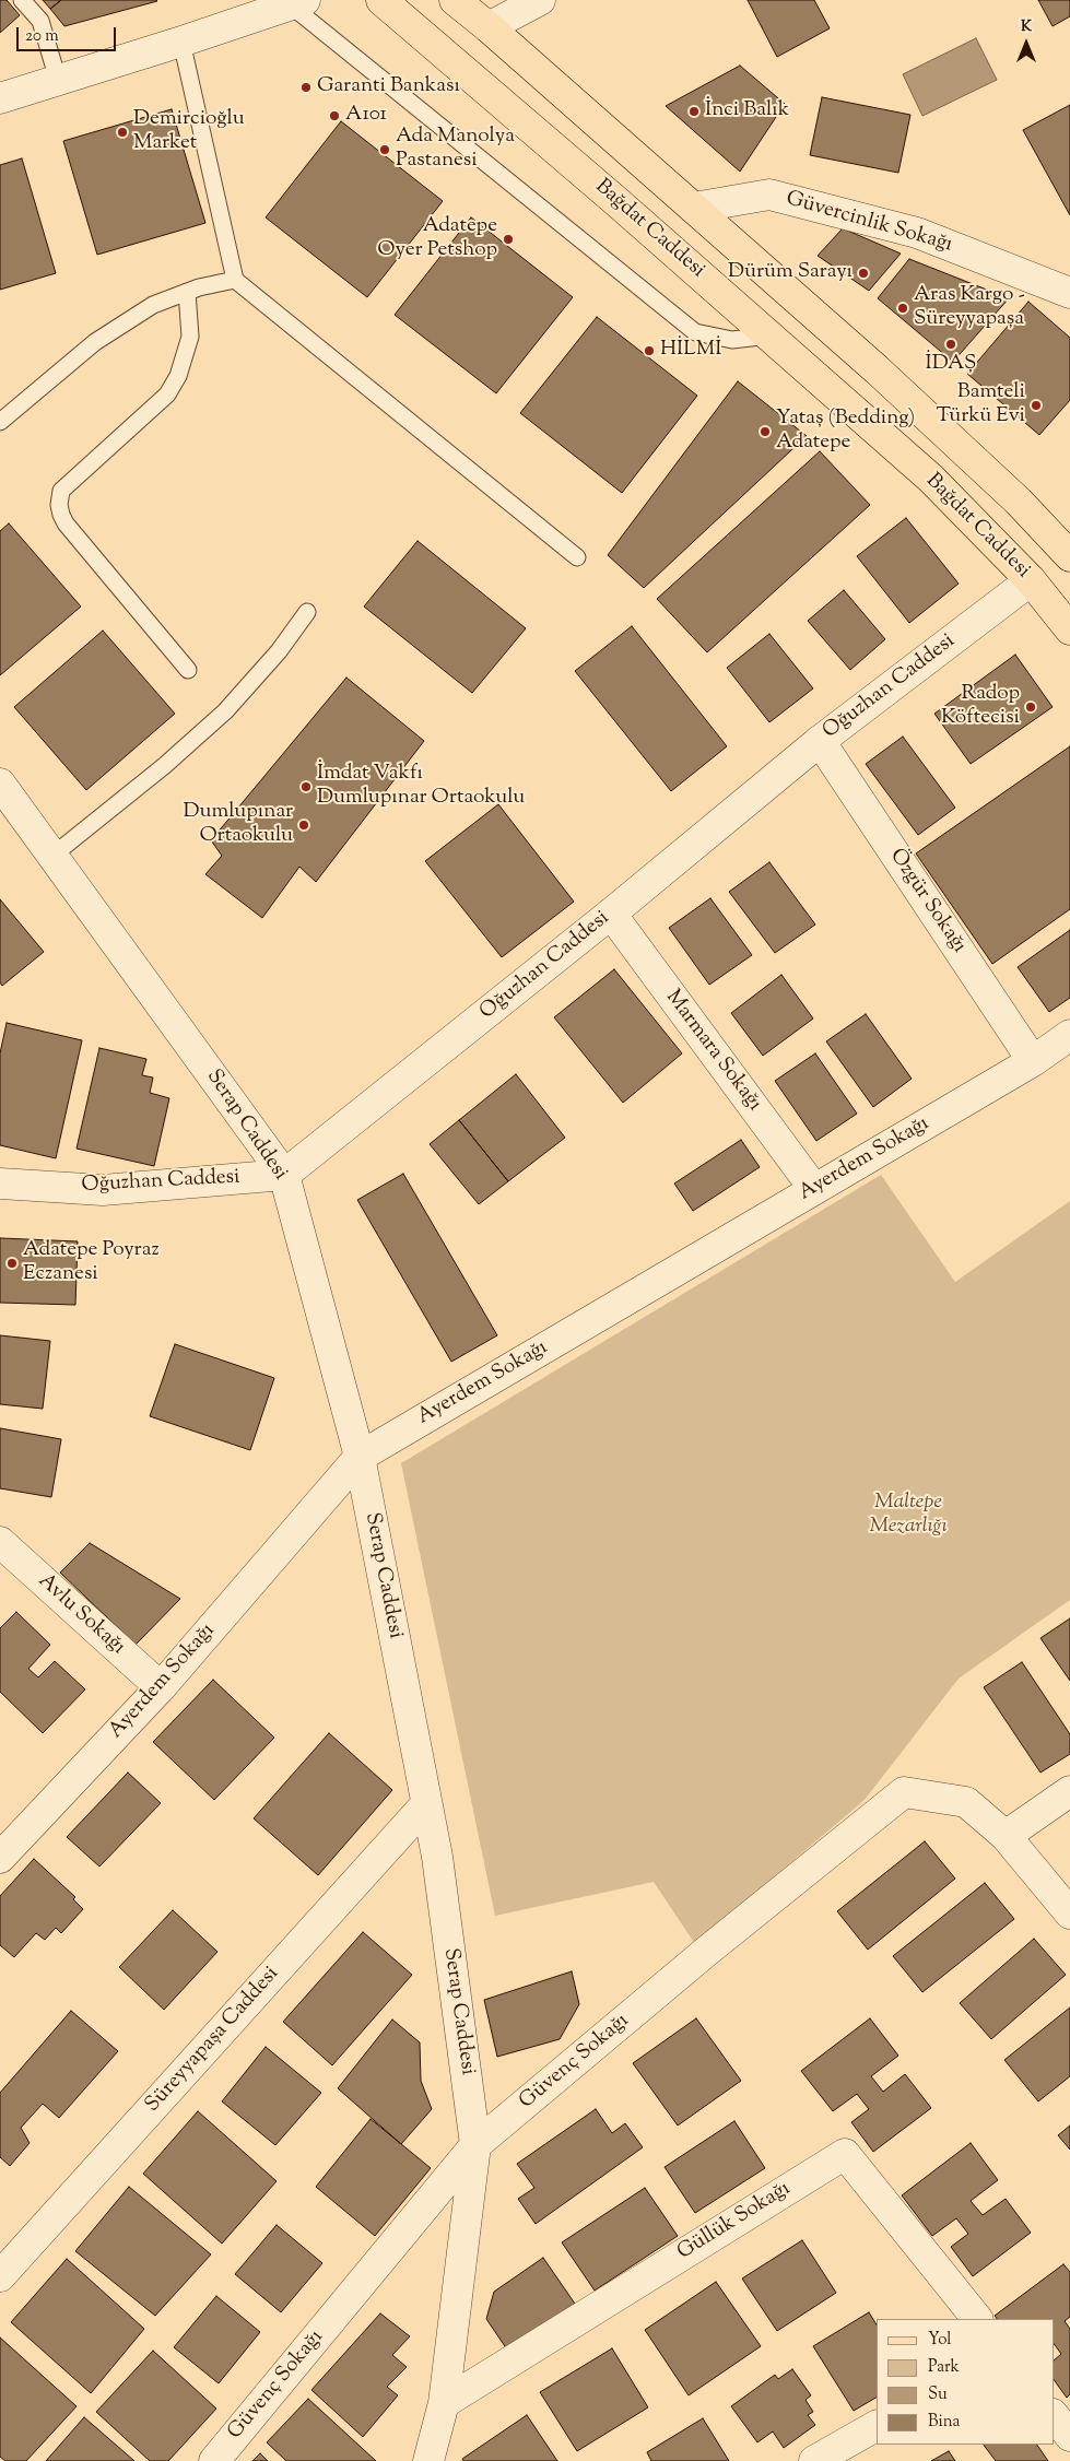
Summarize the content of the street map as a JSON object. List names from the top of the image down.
{
  "streets": {
    "main road": ["Bağdat Caddesi"],
    "street": [
      "Güvercinlik Sokağı",
      "Oğuzhan Caddesi",
      "Özgür Sokağı",
      "Marmara Sokağı",
      "Serap Caddesi",
      "Ayerdem Sokağı",
      "Avlu Sokağı",
      "Süreyyapaşa Caddesi",
      "Güvenç Sokağı",
      "Güllük Sokağı"
    ]
  },
  "crossings": [
    ["Bağdat Caddesi", "Oğuzhan Caddesi"],
    ["Oğuzhan Caddesi", "Özgür Sokağı"],
    ["Oğuzhan Caddesi", "Marmara Sokağı"],
    ["Oğuzhan Caddesi", "Serap Caddesi"],
    ["Özgür Sokağı", "Ayerdem Sokağı"],
    ["Marmara Sokağı", "Ayerdem Sokağı"],
    ["Serap Caddesi", "Ayerdem Sokağı"],
    ["Serap Caddesi", "Süreyyapaşa Caddesi"],
    ["Serap Caddesi", "Güvenç Sokağı"],
    ["Serap Caddesi", "Güllük Sokağı"],
    ["Ayerdem Sokağı", "Avlu Sokağı"]
  ],
  "parks": ["Maltepe Mezarlığı"],
  "places": [
    "Garanti Bankası",
    "İnci Balık",
    "A101",
    "Demircioğlu Market",
    "Ada Manolya Pastanesi",
    "Adatepe Oyer Petshop",
    "Dürüm Sarayı",
    "Aras Kargo - Süreyyapaşa",
    "İDAŞ",
    "HİLMİ",
    "Bamteli Türkü Evi",
    "Yataş (Bedding) Adatepe",
    "Radop Köftecisi",
    "İmdat Vakfı Dumlupınar Ortaokulu",
    "Dumlupınar Ortaokulu",
    "Adatepe Poyraz Eczanesi"
  ],
  "legend": [
    "Yol",
    "Park",
    "Su",
    "Bina"
  ],
  "scale_bar": "20 m",
  "north": "top"
}
